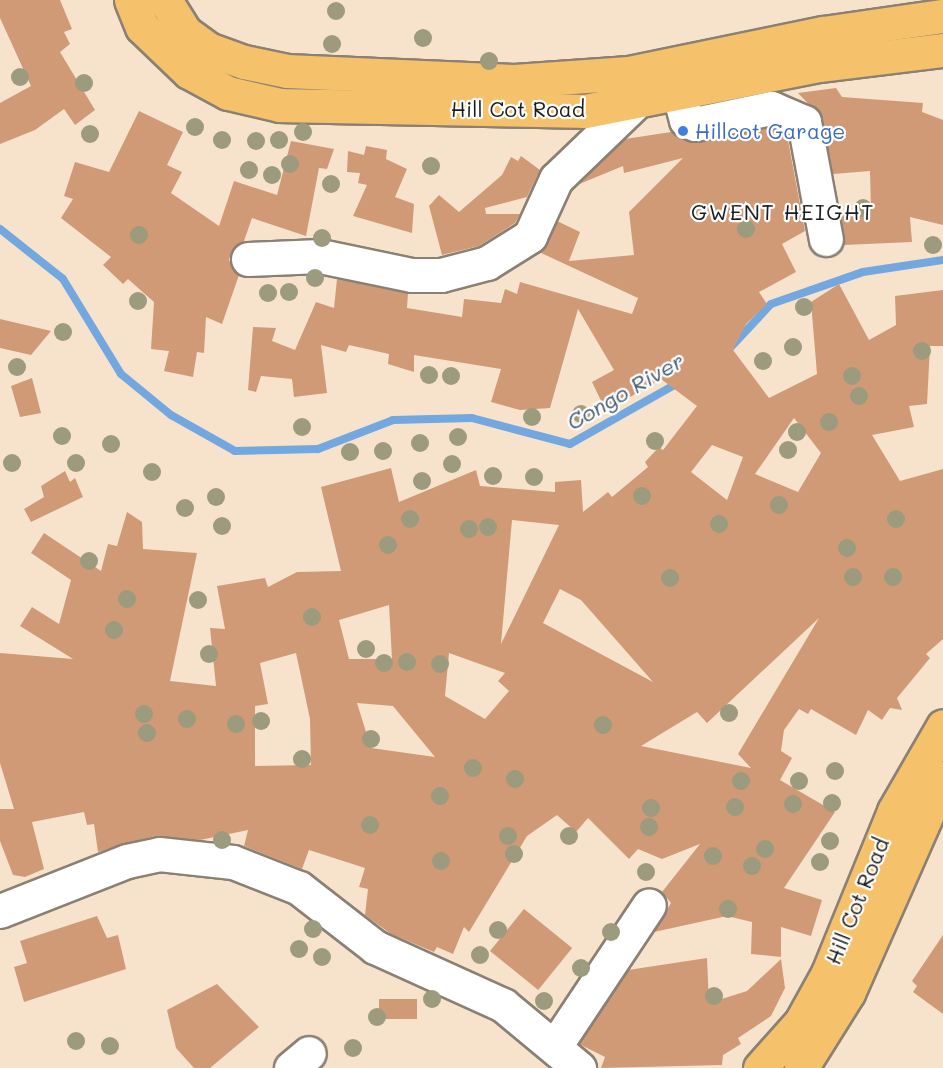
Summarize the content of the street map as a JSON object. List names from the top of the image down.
{
  "streets": {
    "main road": ["Hill Cot Road"]
  },
  "districts": ["GWENT HEIGHT"],
  "water": ["Congo River"],
  "places": ["Hillcot Garage"]
}
